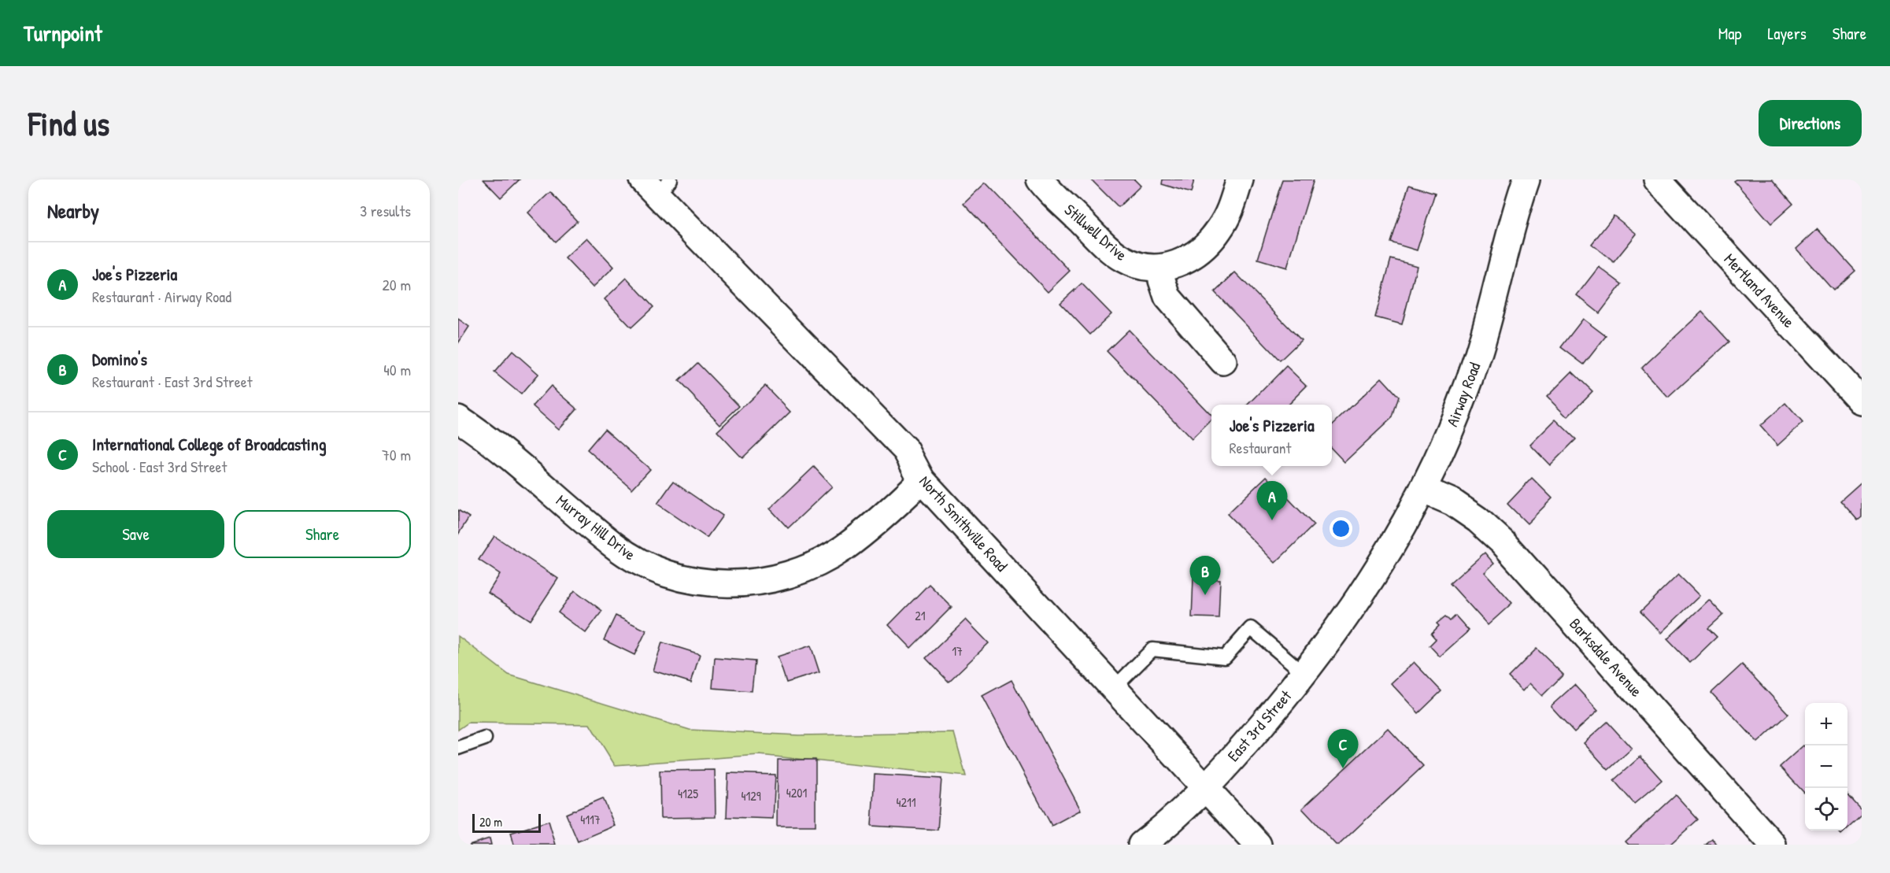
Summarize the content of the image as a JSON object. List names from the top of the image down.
{
  "streets": {
    "street": [
      "Stillwell Drive",
      "Mertland Avenue",
      "Airway Road",
      "North Smithville Road",
      "Murray Hill Drive",
      "Barksdale Avenue",
      "East 3rd Street"
    ]
  },
  "crossings": [
    ["Airway Road", "Barksdale Avenue"],
    ["Airway Road", "East 3rd Street"],
    ["North Smithville Road", "Murray Hill Drive"],
    ["North Smithville Road", "East 3rd Street"]
  ],
  "house_numbers": [
    "21",
    "17",
    "4201",
    "4125",
    "4129",
    "4211",
    "4117"
  ],
  "scale_bar": "20 m",
  "page": {
    "header": "Turnpoint",
    "nav": ["Map", "Layers", "Share"],
    "buttons": [
      "Directions",
      ["Save", "Share"]
    ],
    "title": "Find us",
    "heading": ["Nearby", "3 results"],
    "list": [
      {
        "mark": "A",
        "name": "Joe's Pizzeria",
        "note": "Restaurant · Airway Road",
        "value": "20 m"
      },
      {
        "mark": "B",
        "name": "Domino's",
        "note": "Restaurant · East 3rd Street",
        "value": "40 m"
      },
      {
        "mark": "C",
        "name": "International College of Broadcasting",
        "note": "School · East 3rd Street",
        "value": "70 m"
      }
    ],
    "popup": ["Joe's Pizzeria", "Restaurant"],
    "pins": ["A", "B", "C"],
    "map_buttons": ["+", "−"],
    "scale": "20 m"
  }
}
